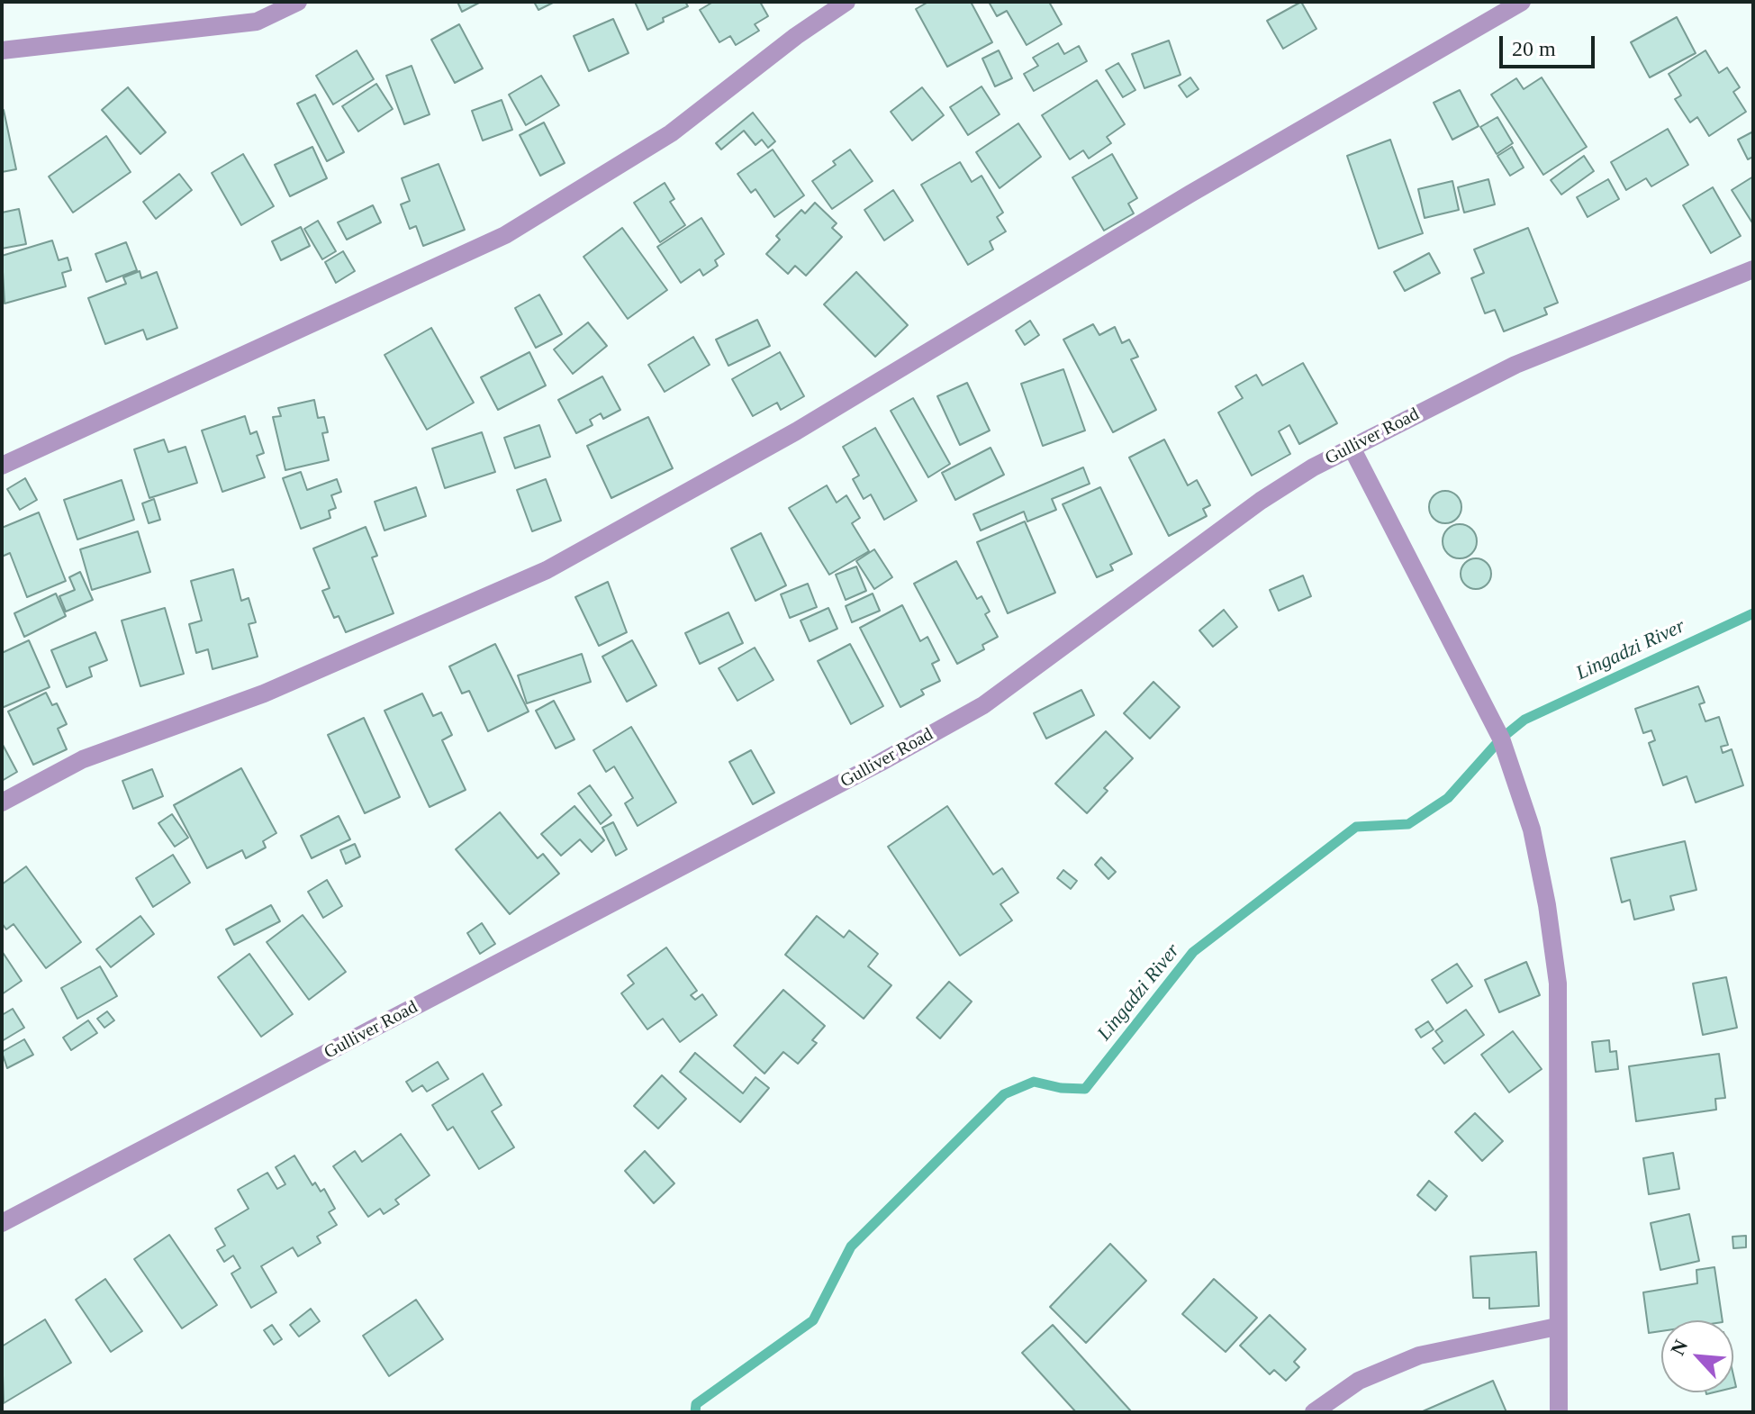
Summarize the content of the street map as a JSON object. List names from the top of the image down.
{
  "streets": {
    "street": ["Gulliver Road"]
  },
  "water": ["Lingadzi River"],
  "scale_bar": "20 m",
  "north": "top left"
}
